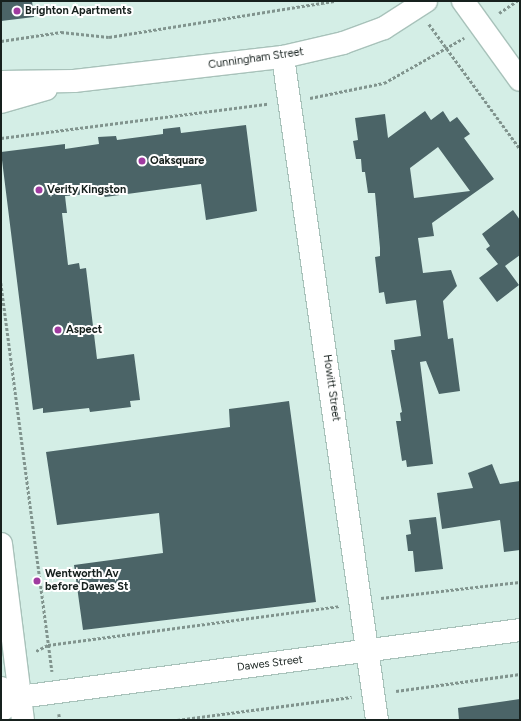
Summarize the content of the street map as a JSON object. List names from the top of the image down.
{
  "streets": {
    "street": ["Cunningham Street", "Howitt Street", "Dawes Street"]
  },
  "crossings": [
    ["Cunningham Street", "Howitt Street"],
    ["Howitt Street", "Dawes Street"]
  ],
  "places": [
    "Brighton Apartments",
    "Oaksquare",
    "Verity Kingston",
    "Aspect",
    "Wentworth Av before Dawes St"
  ]
}
